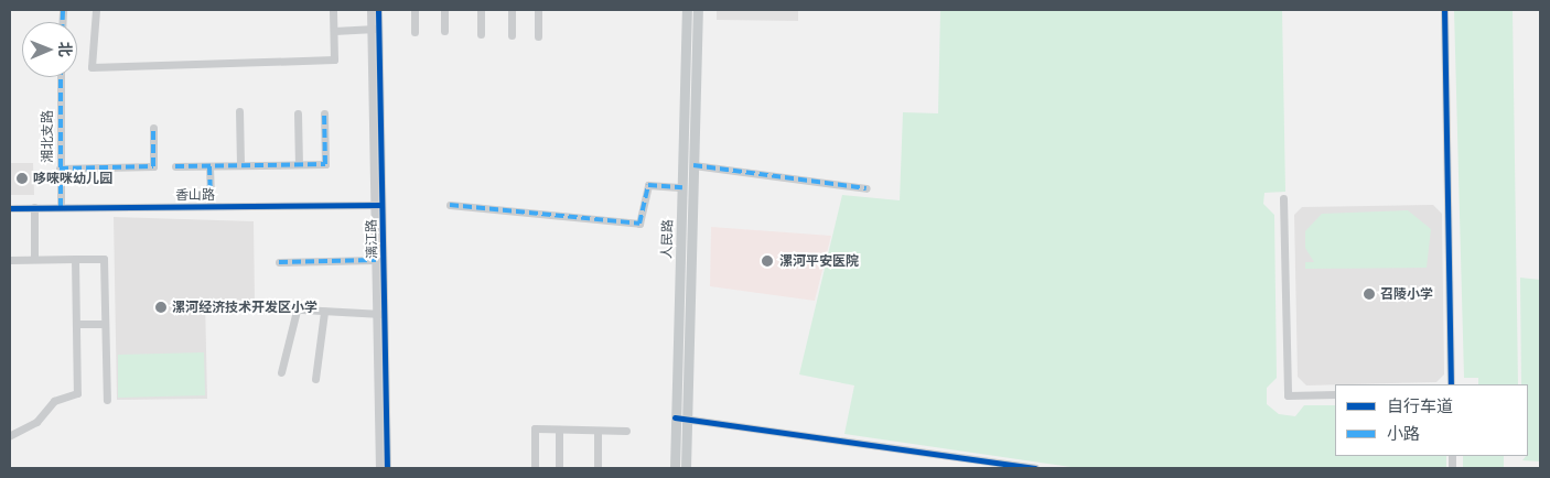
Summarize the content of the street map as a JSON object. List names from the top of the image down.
{
  "streets": {
    "main road": ["人民路"],
    "street": ["湘北支路", "香山路", "漓江路"]
  },
  "crossings": [
    ["湘北支路", "香山路"],
    ["香山路", "漓江路"]
  ],
  "places": [
    "哆唻咪幼儿园",
    "漯河平安医院",
    "召陵小学",
    "漯河经济技术开发区小学"
  ],
  "legend": ["自行车道", "小路"],
  "north": "right"
}
